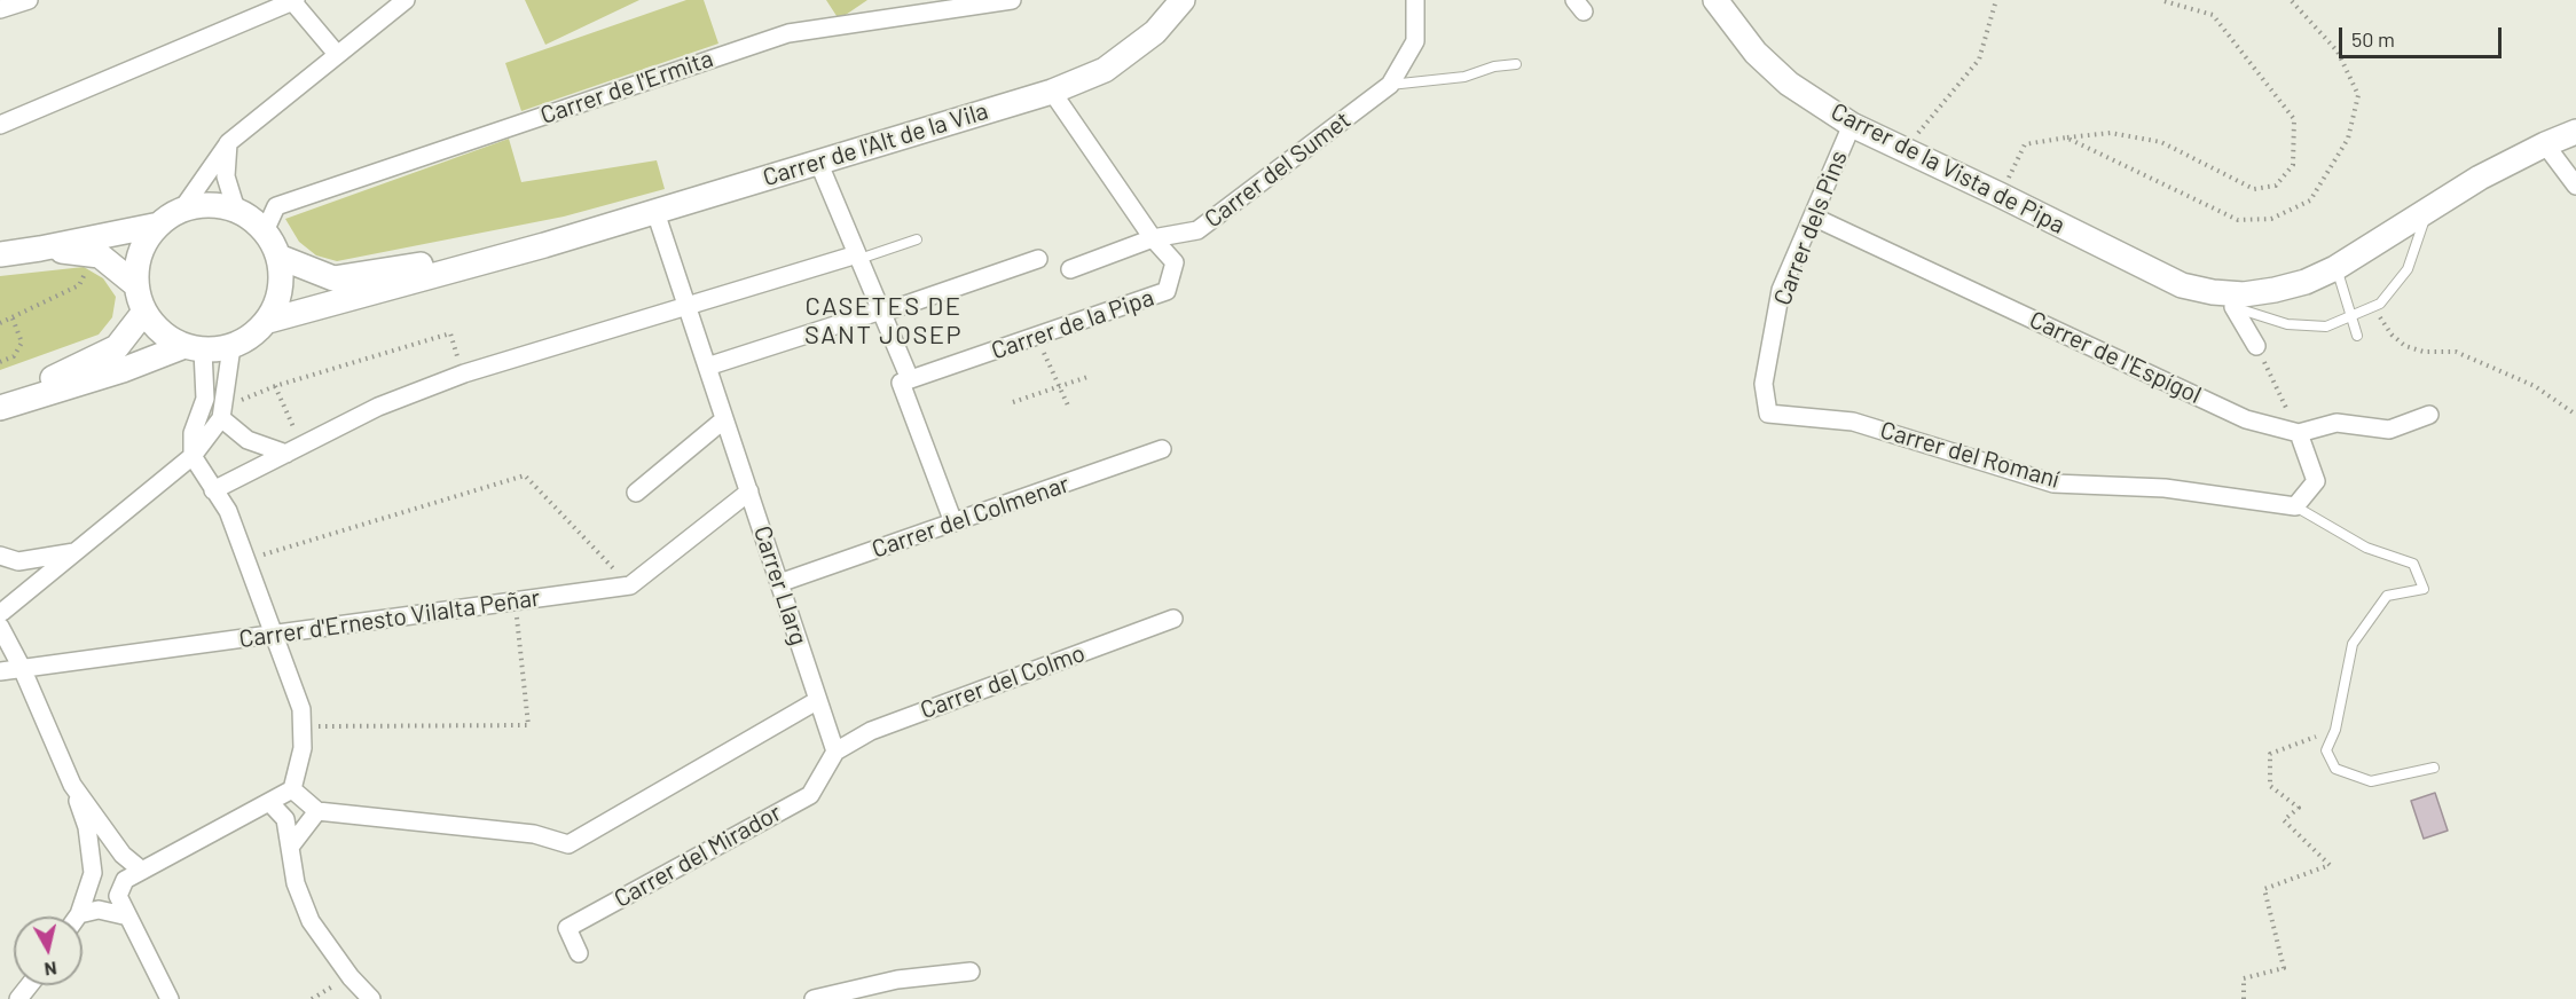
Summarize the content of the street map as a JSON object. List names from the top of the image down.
{
  "streets": {
    "main road": ["Carrer de l'Alt de la Vila", "Carrer de la Vista de Pipa"],
    "street": [
      "Carrer de l'Ermita",
      "Carrer del Sumet",
      "Carrer dels Pins",
      "Carrer de la Pipa",
      "Carrer de l'Espígol",
      "Carrer del Romaní",
      "Carrer del Colmenar",
      "Carrer Llarg",
      "Carrer d'Ernesto Vilalta Peñar",
      "Carrer del Colmo",
      "Carrer del Mirador"
    ]
  },
  "crossings": [
    ["Carrer de l'Ermita", "Carrer de l'Alt de la Vila"],
    ["Carrer de l'Alt de la Vila", "Carrer Llarg"],
    ["Carrer de la Vista de Pipa", "Carrer dels Pins"],
    ["Carrer del Sumet", "Carrer de la Pipa"],
    ["Carrer dels Pins", "Carrer de l'Espígol"],
    ["Carrer dels Pins", "Carrer del Romaní"],
    ["Carrer del Colmenar", "Carrer Llarg"],
    ["Carrer Llarg", "Carrer del Colmo"],
    ["Carrer Llarg", "Carrer del Mirador"],
    ["Carrer del Colmo", "Carrer del Mirador"]
  ],
  "districts": ["CASETES DE SANT JOSEP"],
  "scale_bar": "50 m",
  "north": "bottom"
}
